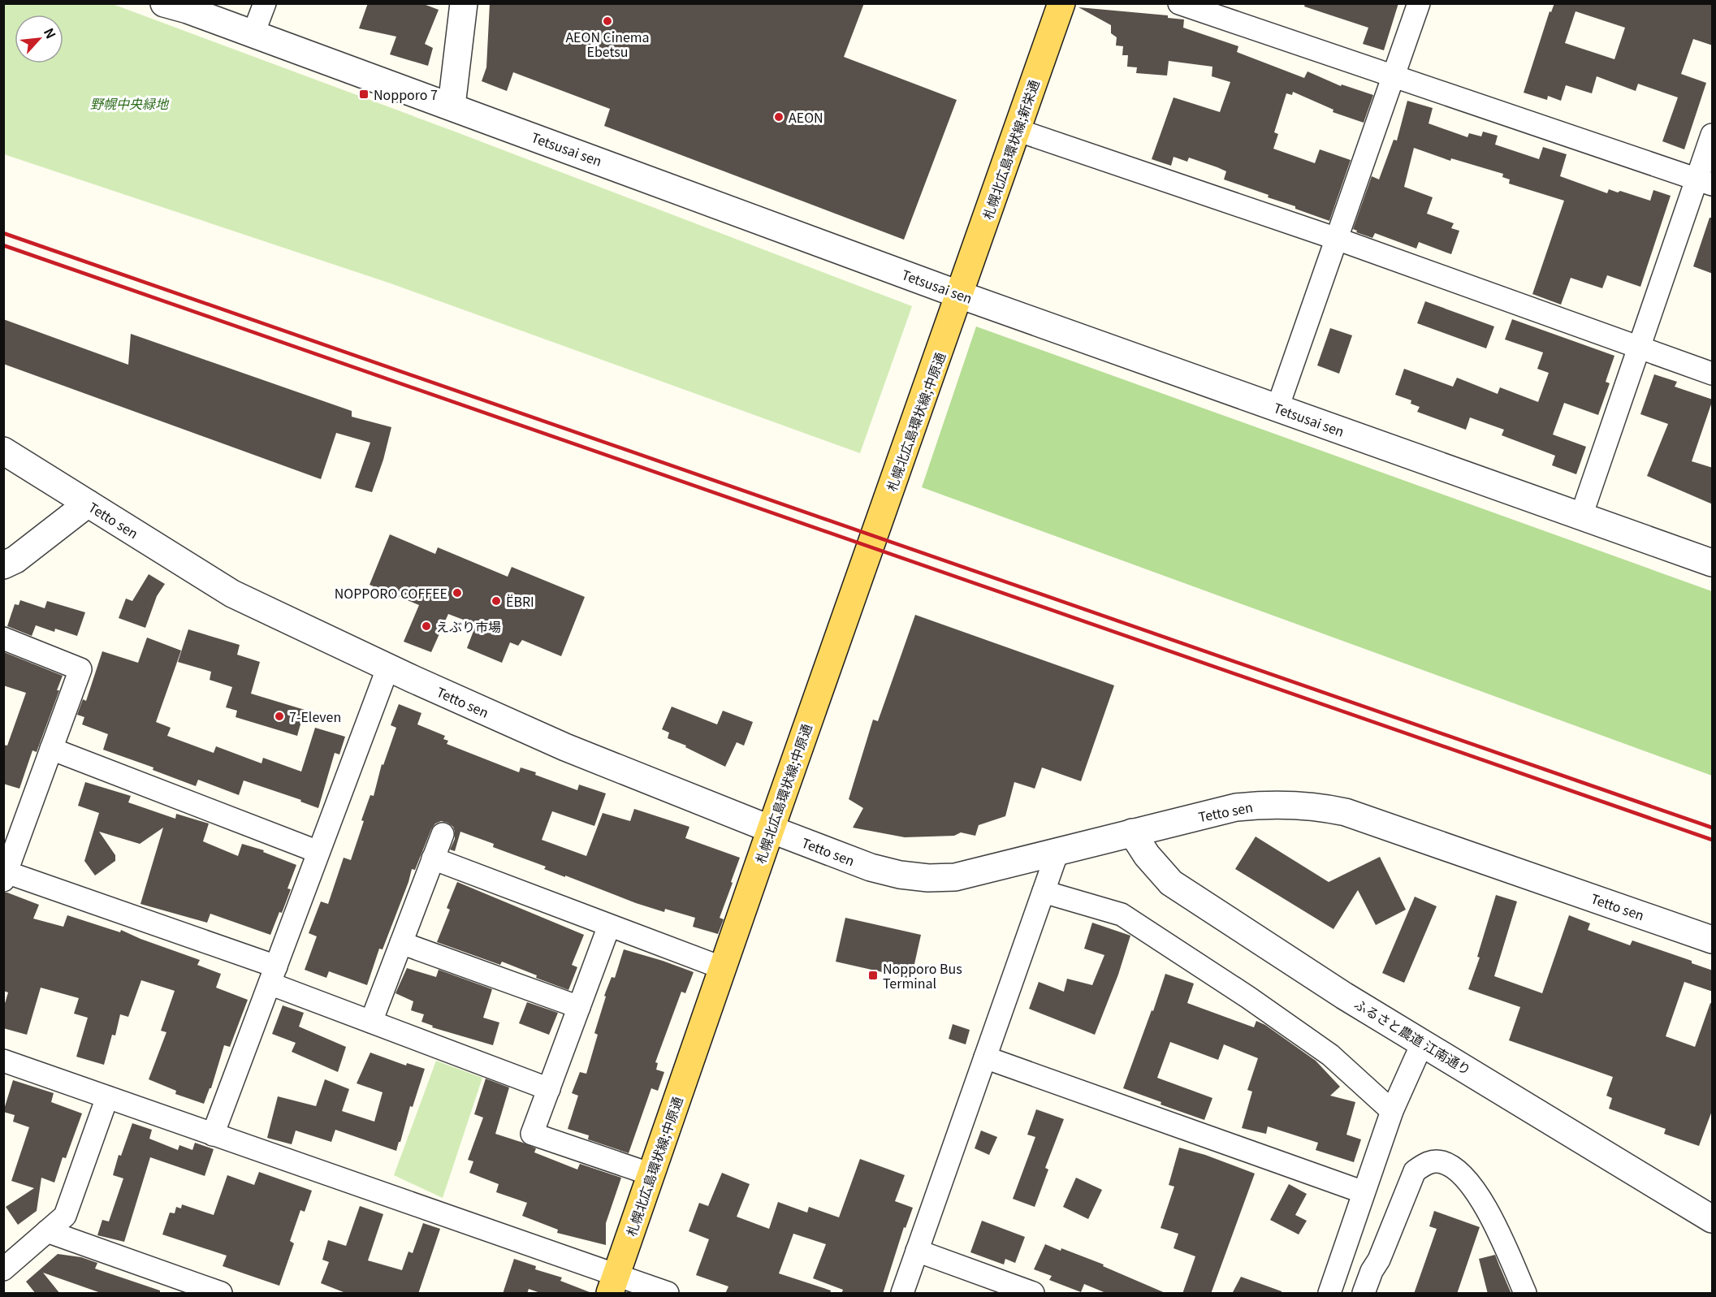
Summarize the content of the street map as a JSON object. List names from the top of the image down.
{
  "streets": {
    "main road": ["札幌北広島環状線;新栄通", "札幌北広島環状線;中原通"],
    "street": ["Tetsusai sen", "Tetto sen", "ふるさと農道 江南通り"]
  },
  "crossings": [
    ["Tetsusai sen", "札幌北広島環状線;新栄通"],
    ["Tetsusai sen", "札幌北広島環状線;中原通"],
    ["札幌北広島環状線;新栄通", "札幌北広島環状線;中原通"],
    ["札幌北広島環状線;中原通", "Tetto sen"],
    ["Tetto sen", "ふるさと農道 江南通り"]
  ],
  "parks": ["野幌中央緑地"],
  "places": {
    "other": [
      "AEON Cinema Ebetsu",
      "AEON",
      "NOPPORO COFFEE",
      "ËBRI",
      "えぶり市場",
      "7-Eleven"
    ],
    "transit": ["Nopporo 7", "Nopporo Bus Terminal"]
  },
  "north": "top right"
}
